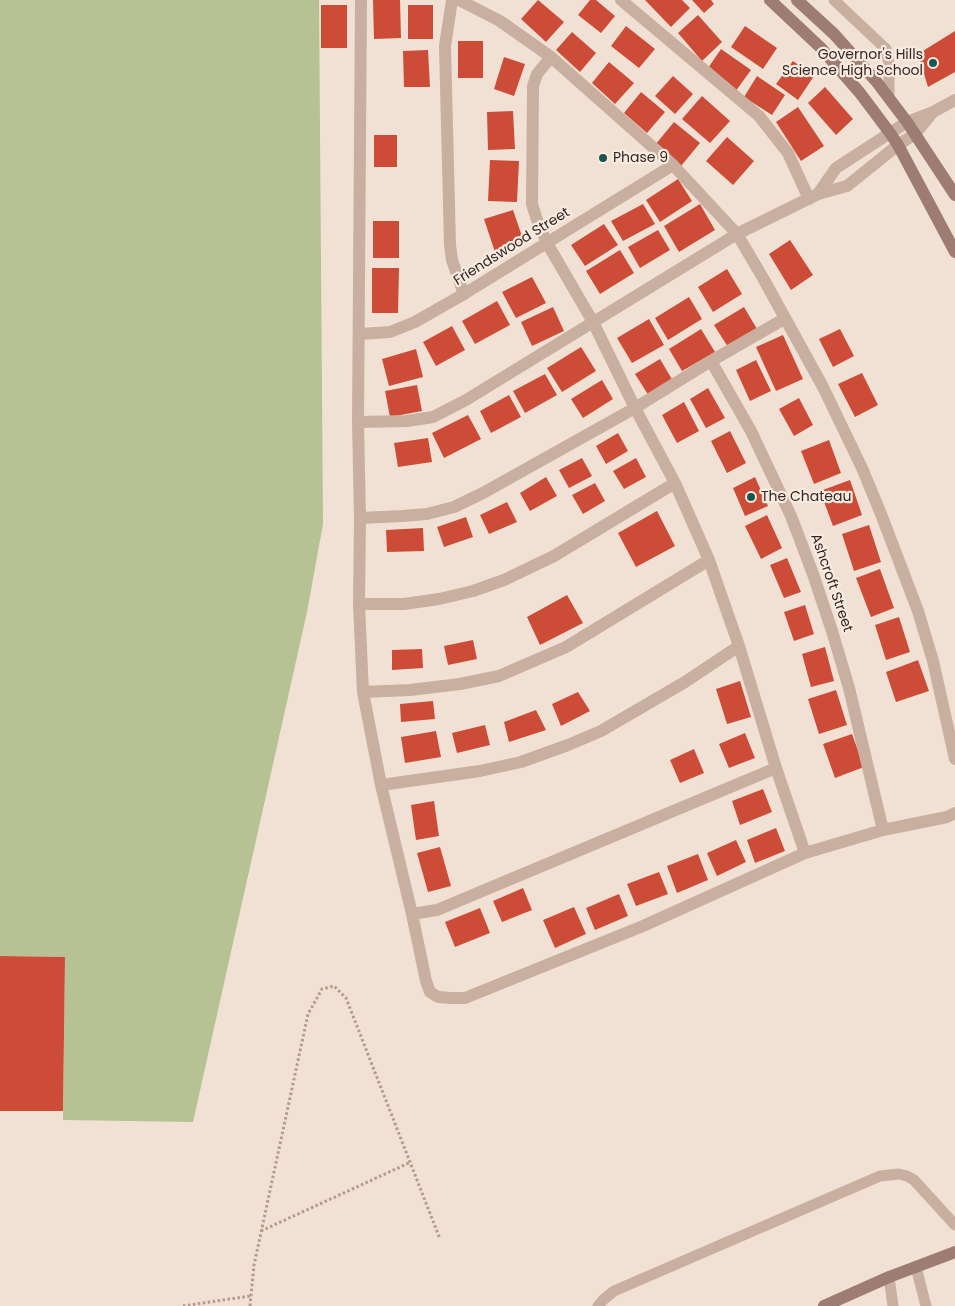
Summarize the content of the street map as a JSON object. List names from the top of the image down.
{
  "streets": {
    "street": ["Friendswood Street", "Ashcroft Street"]
  },
  "places": ["Governor's Hills Science High School", "Phase 9", "The Chateau"]
}
